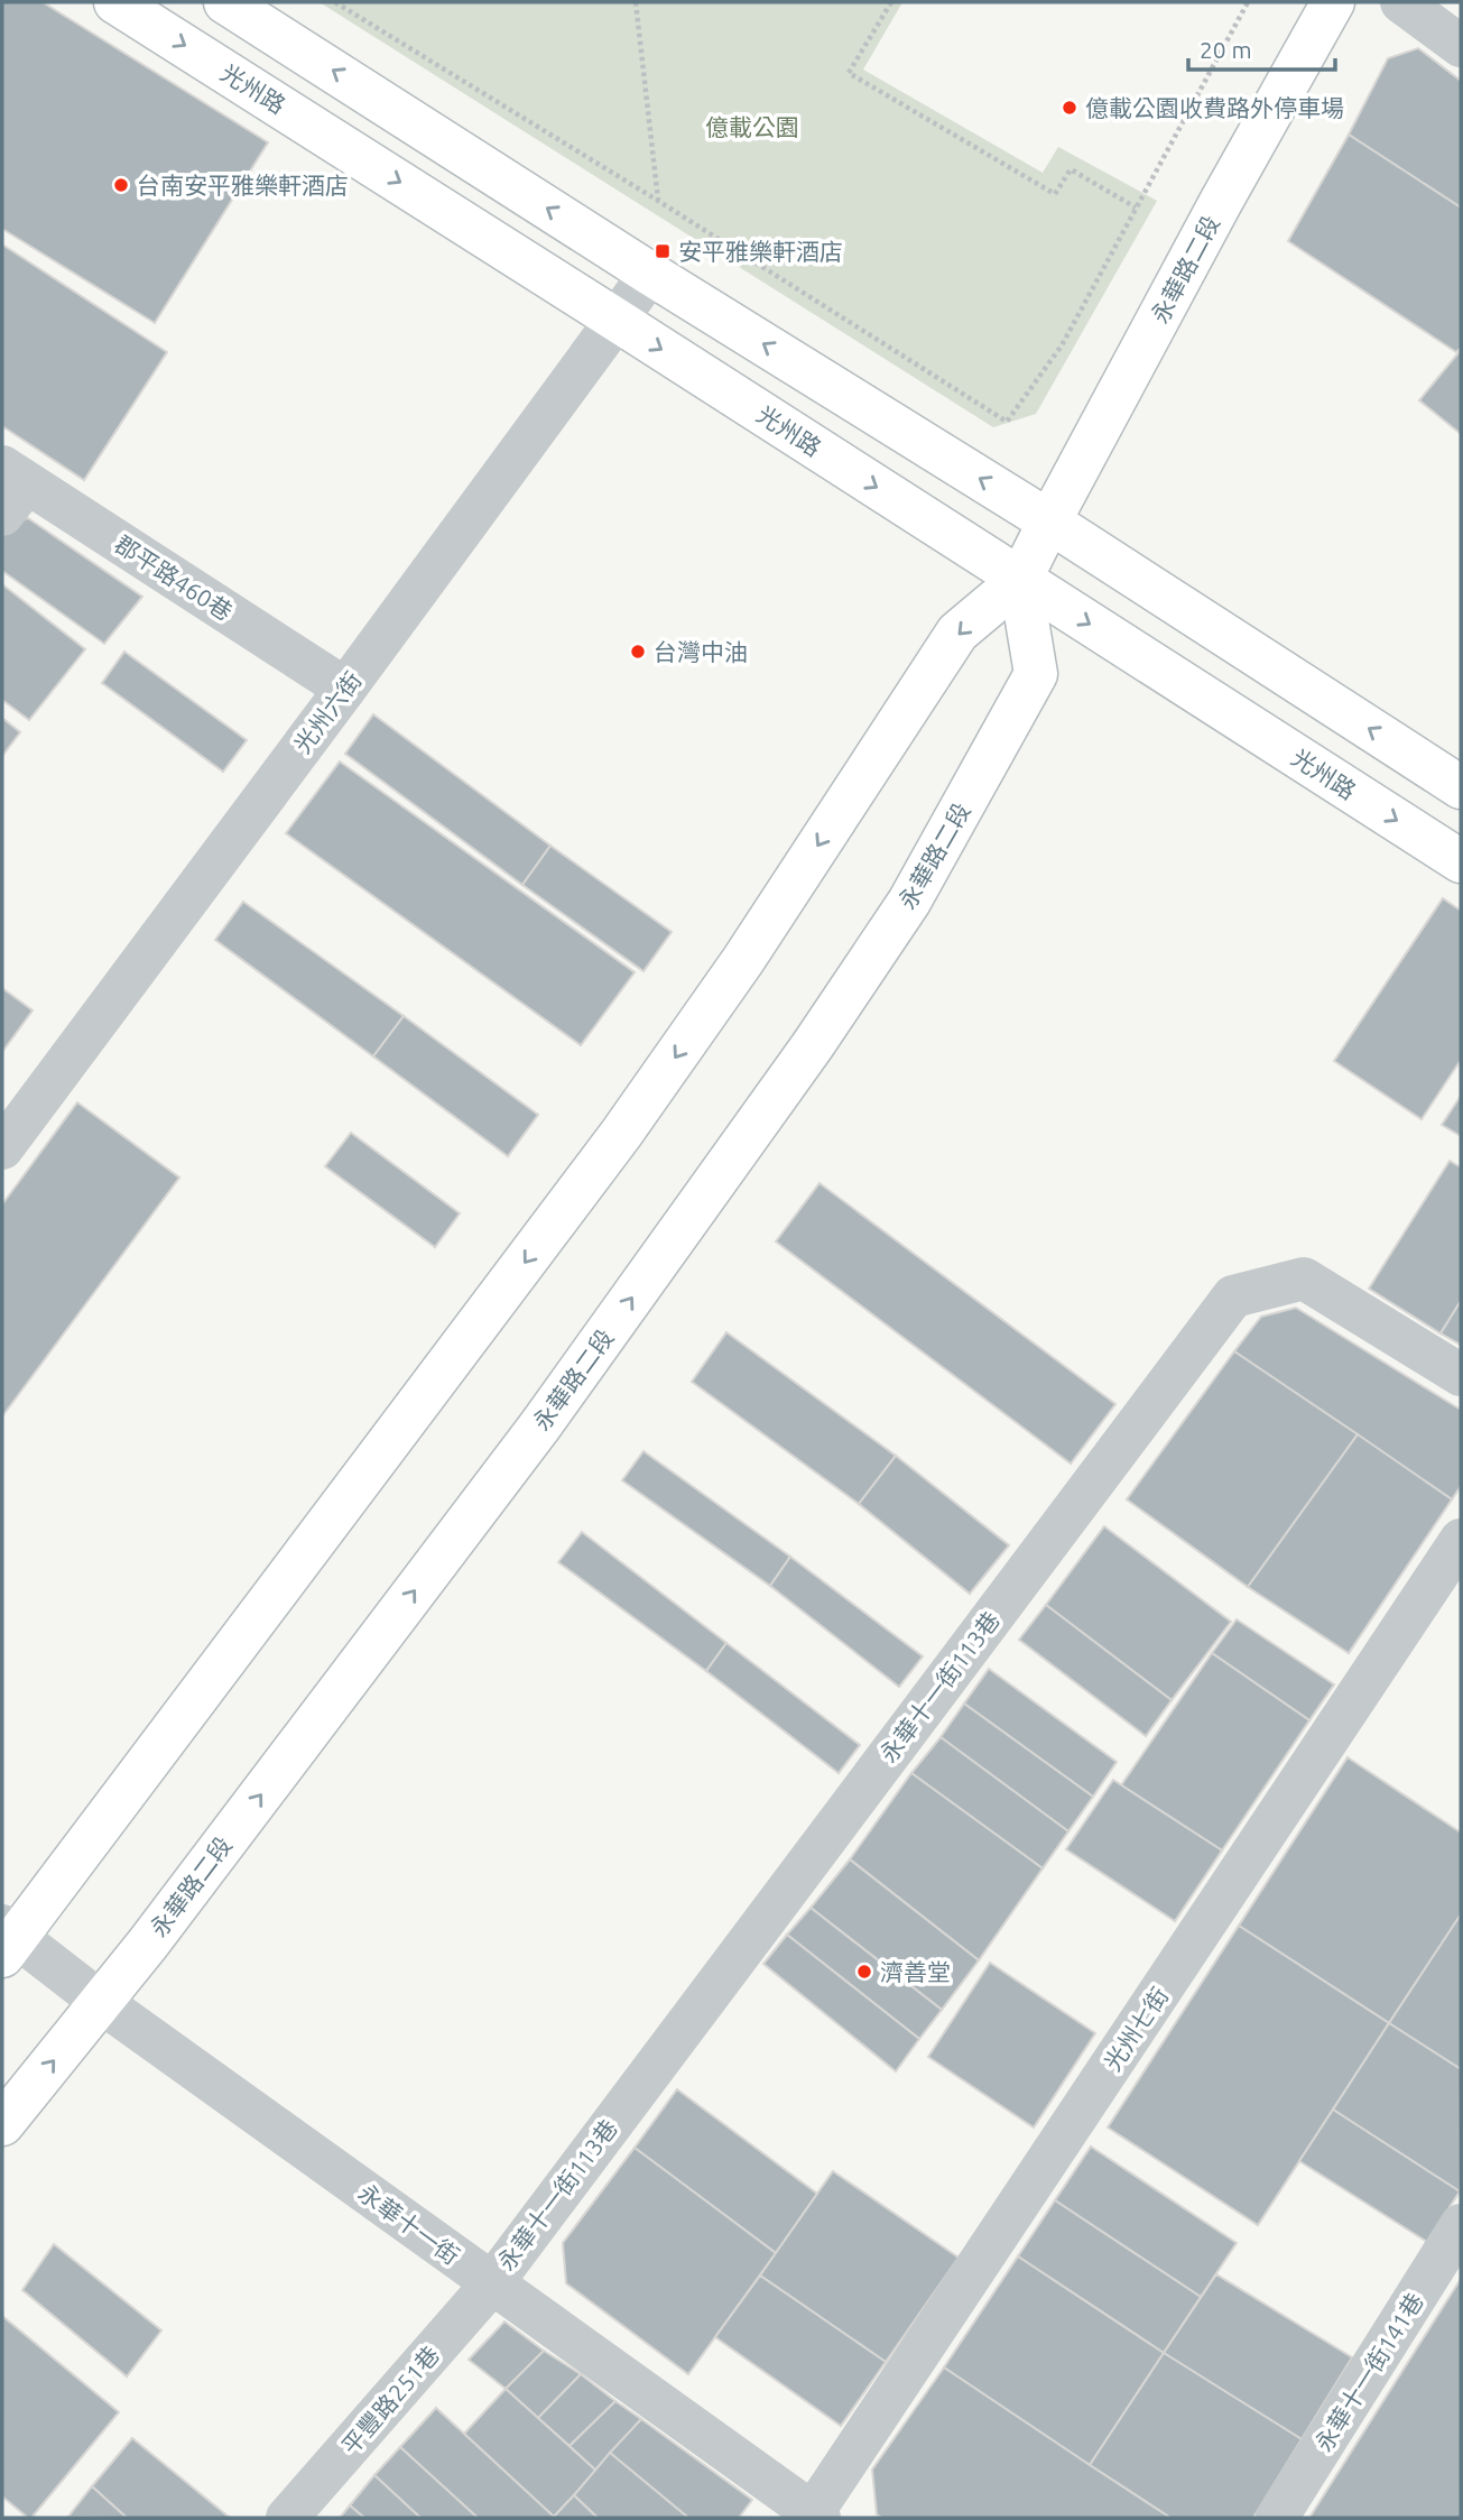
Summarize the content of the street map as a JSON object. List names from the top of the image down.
{
  "streets": {
    "street": [
      "光州路",
      "永華路二段",
      "郡平路460巷",
      "光州六街",
      "永華十一街113巷",
      "光州七街",
      "永華十一街",
      "永華十一街141巷",
      "平豐路251巷"
    ]
  },
  "crossings": [
    ["光州路", "永華路二段"],
    ["光州路", "光州六街"],
    ["永華路二段", "永華十一街"],
    ["郡平路460巷", "光州六街"],
    ["永華十一街113巷", "永華十一街"],
    ["永華十一街113巷", "平豐路251巷"],
    ["光州七街", "永華十一街"],
    ["永華十一街", "平豐路251巷"]
  ],
  "parks": ["億載公園"],
  "places": {
    "other": [
      "億載公園收費路外停車場",
      "台南安平雅樂軒酒店",
      "台灣中油",
      "濟善堂"
    ],
    "transit": ["安平雅樂軒酒店"]
  },
  "scale_bar": "20 m"
}
